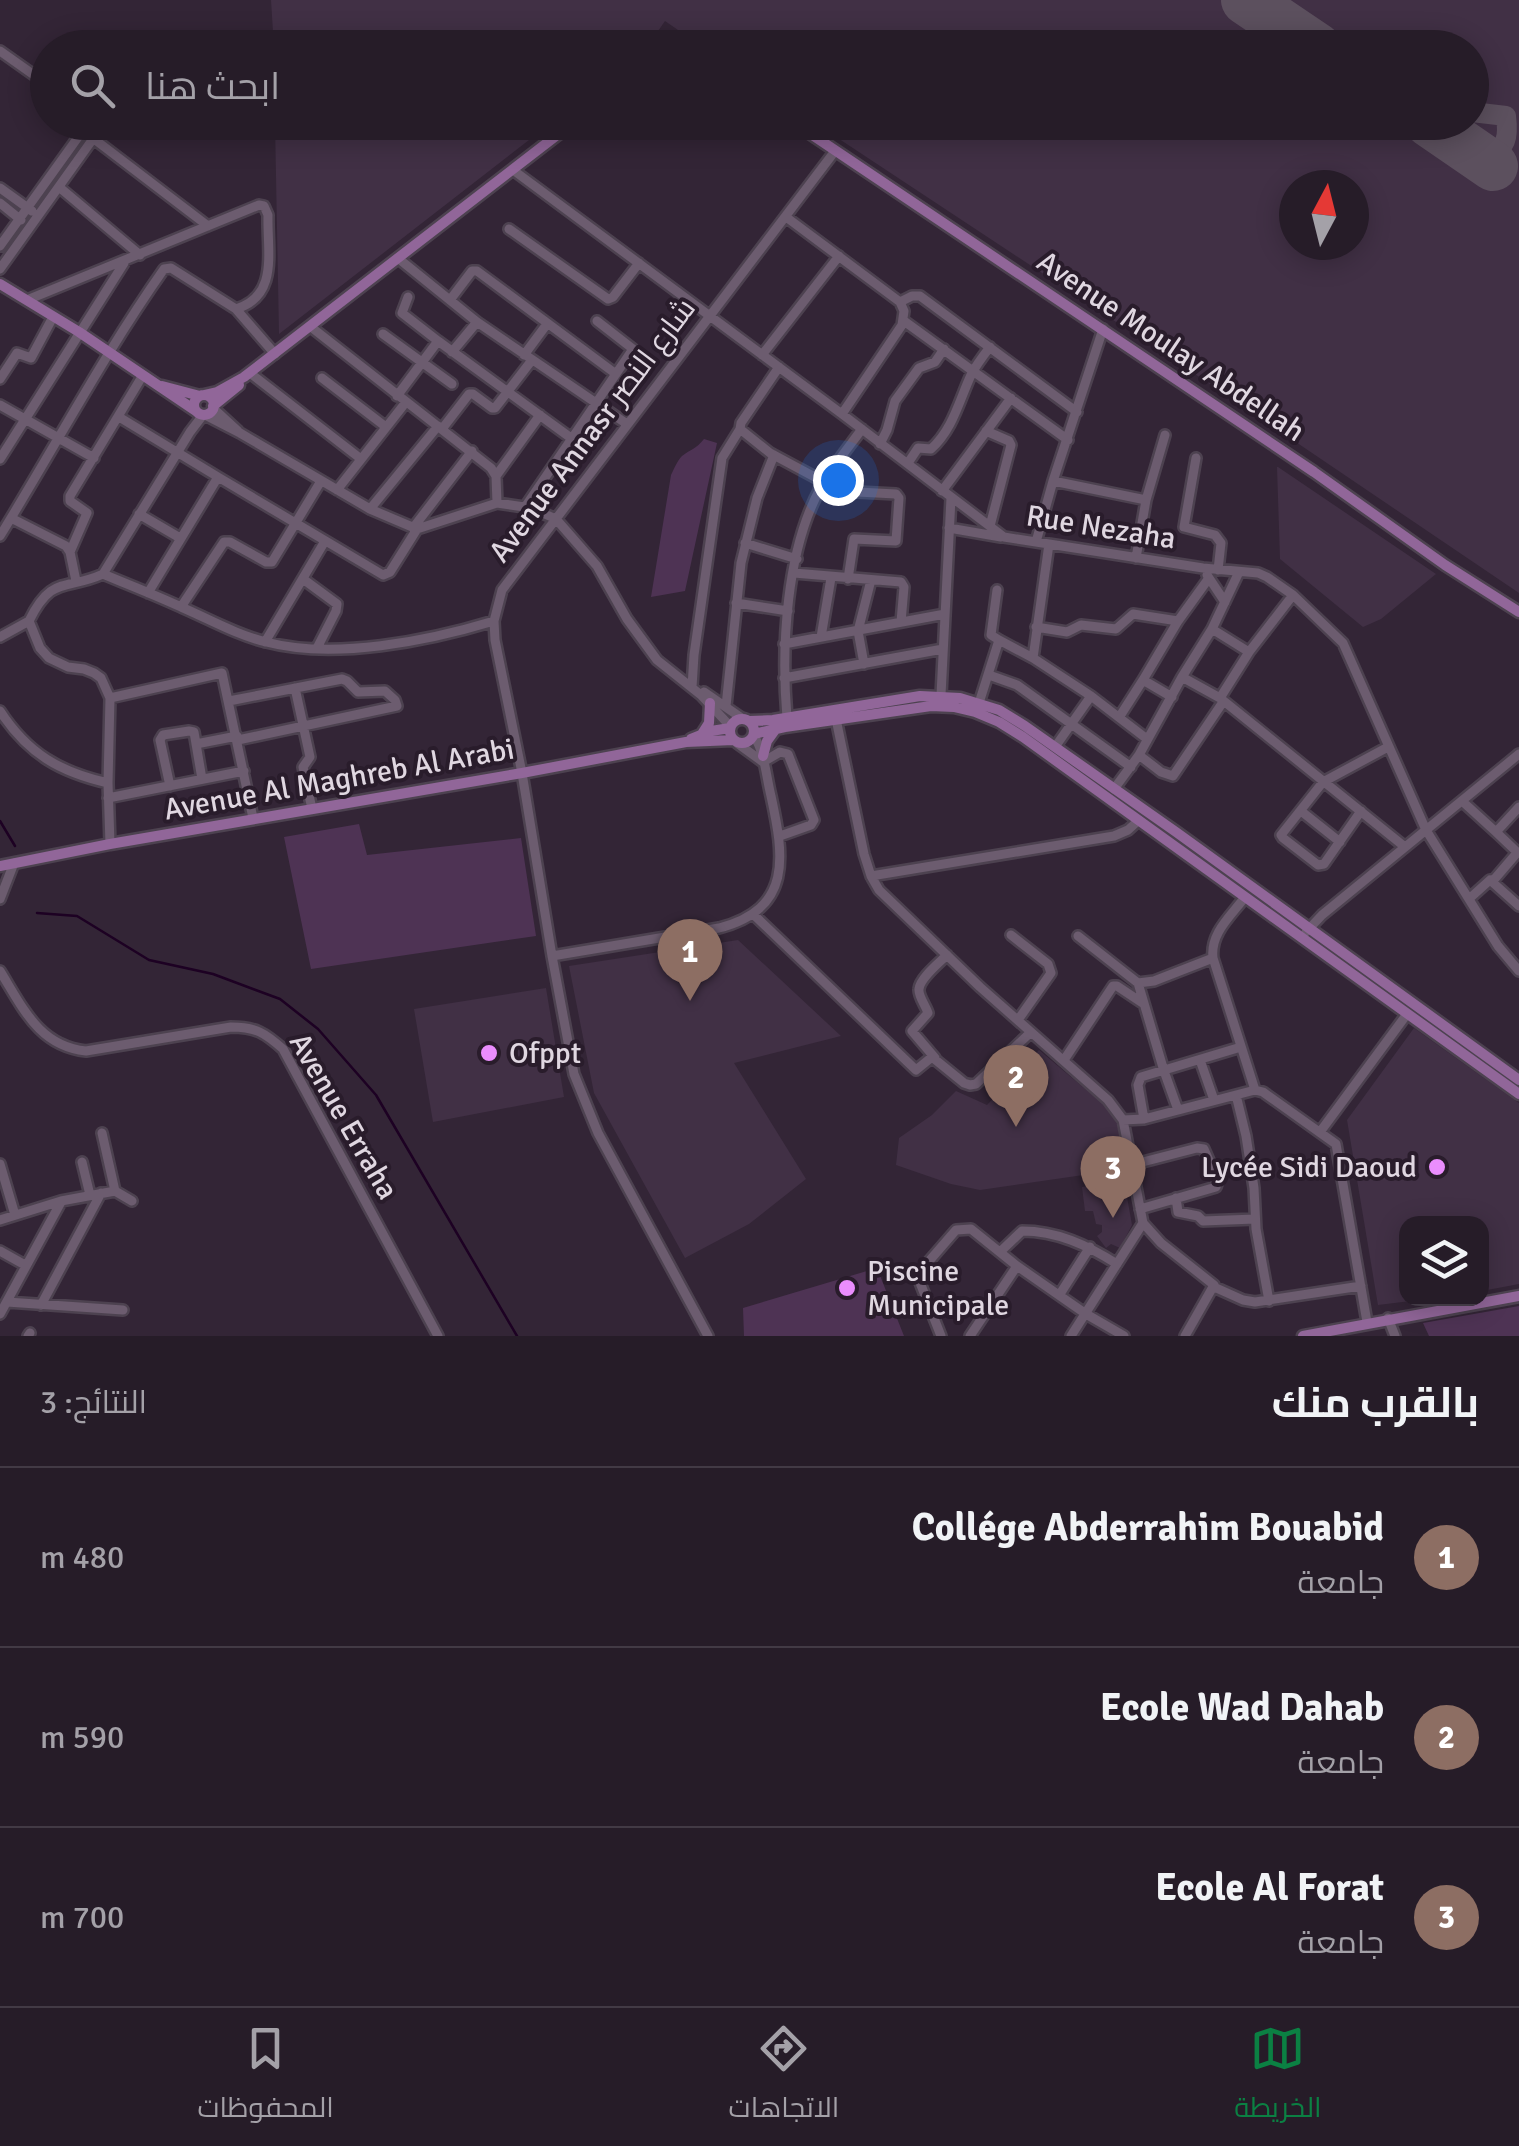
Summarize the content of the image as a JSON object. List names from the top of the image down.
{
  "streets": {
    "main road": ["Avenue Moulay Abdellah", "Avenue Al Maghreb Al Arabi"],
    "street": ["Avenue Annasr شارع النصر", "Rue Nezaha", "Avenue Erraha"]
  },
  "crossings": [
    ["Avenue Moulay Abdellah", "Avenue Annasr شارع النصر"],
    ["Avenue Annasr شارع النصر", "Rue Nezaha"]
  ],
  "places": ["Ofppt", "Lycée Sidi Daoud", "Piscine Municipale"],
  "north": "top",
  "page": {
    "search": "ابحث هنا",
    "pins": ["1", "2", "3"],
    "heading": ["بالقرب منك", "النتائج: 3"],
    "list": [
      {
        "mark": "1",
        "name": "Collége Abderrahim Bouabid",
        "note": "جامعة",
        "value": "480 m"
      },
      {
        "mark": "2",
        "name": "Ecole Wad Dahab",
        "note": "جامعة",
        "value": "590 m"
      },
      {
        "mark": "3",
        "name": "Ecole Al Forat",
        "note": "جامعة",
        "value": "700 m"
      }
    ],
    "nav": ["الخريطة", "الاتجاهات", "المحفوظات"]
  }
}
